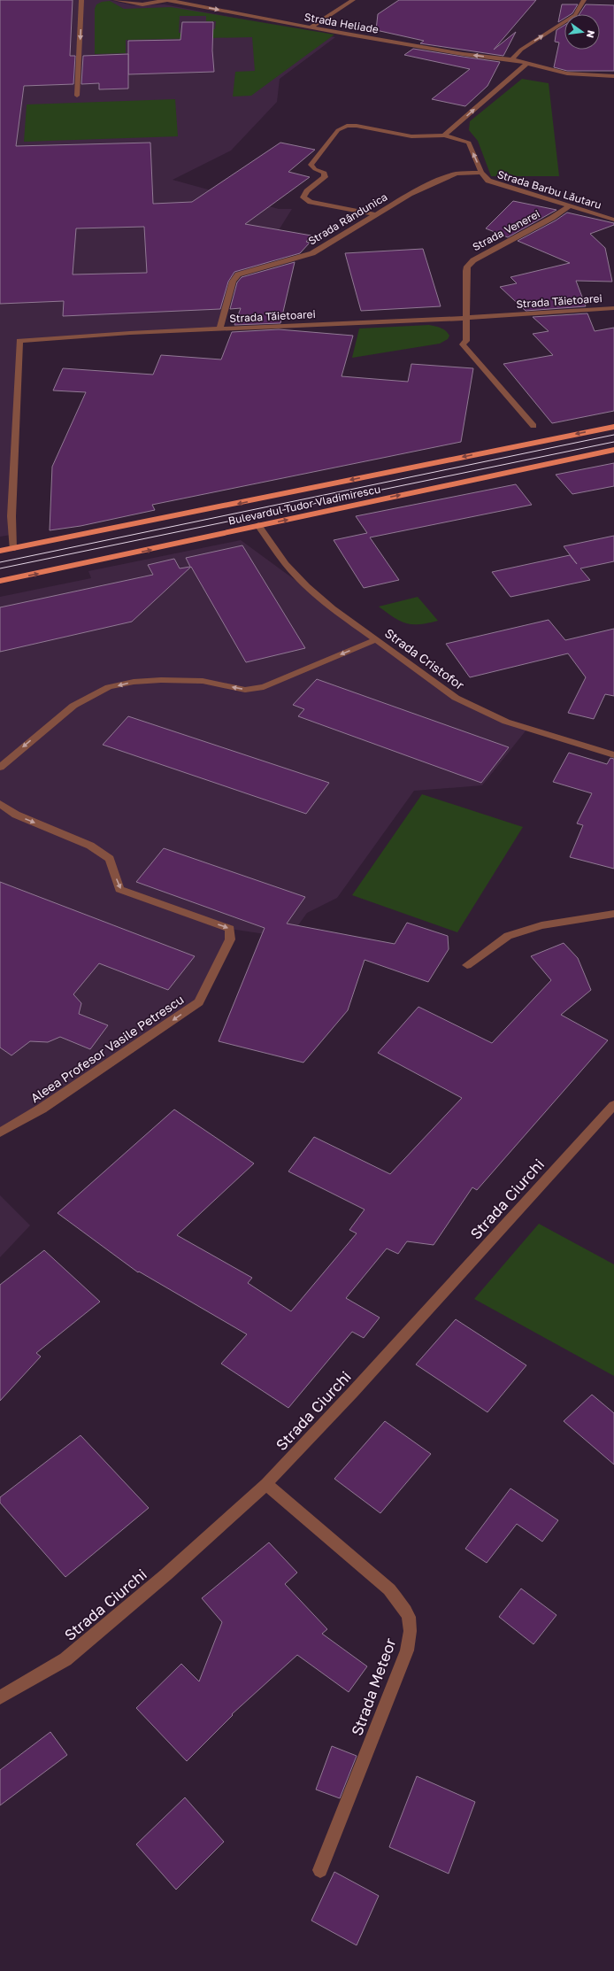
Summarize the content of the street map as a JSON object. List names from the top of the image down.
{
  "streets": {
    "main road": ["Bulevardul Tudor Vladimirescu"],
    "street": [
      "Strada Heliade",
      "Strada Barbu Lăutaru",
      "Strada Rândunica",
      "Strada Venerei",
      "Strada Tăietoarei",
      "Strada Cristofor",
      "Aleea Profesor Vasile Petrescu",
      "Strada Ciurchi",
      "Strada Meteor"
    ]
  },
  "crossings": [
    ["Strada Barbu Lăutaru", "Strada Rândunica"],
    ["Strada Barbu Lăutaru", "Strada Venerei"],
    ["Strada Rândunica", "Strada Tăietoarei"],
    ["Strada Venerei", "Strada Tăietoarei"],
    ["Strada Tăietoarei", "Bulevardul Tudor Vladimirescu"],
    ["Bulevardul Tudor Vladimirescu", "Strada Cristofor"],
    ["Strada Ciurchi", "Strada Meteor"]
  ],
  "north": "right"
}
